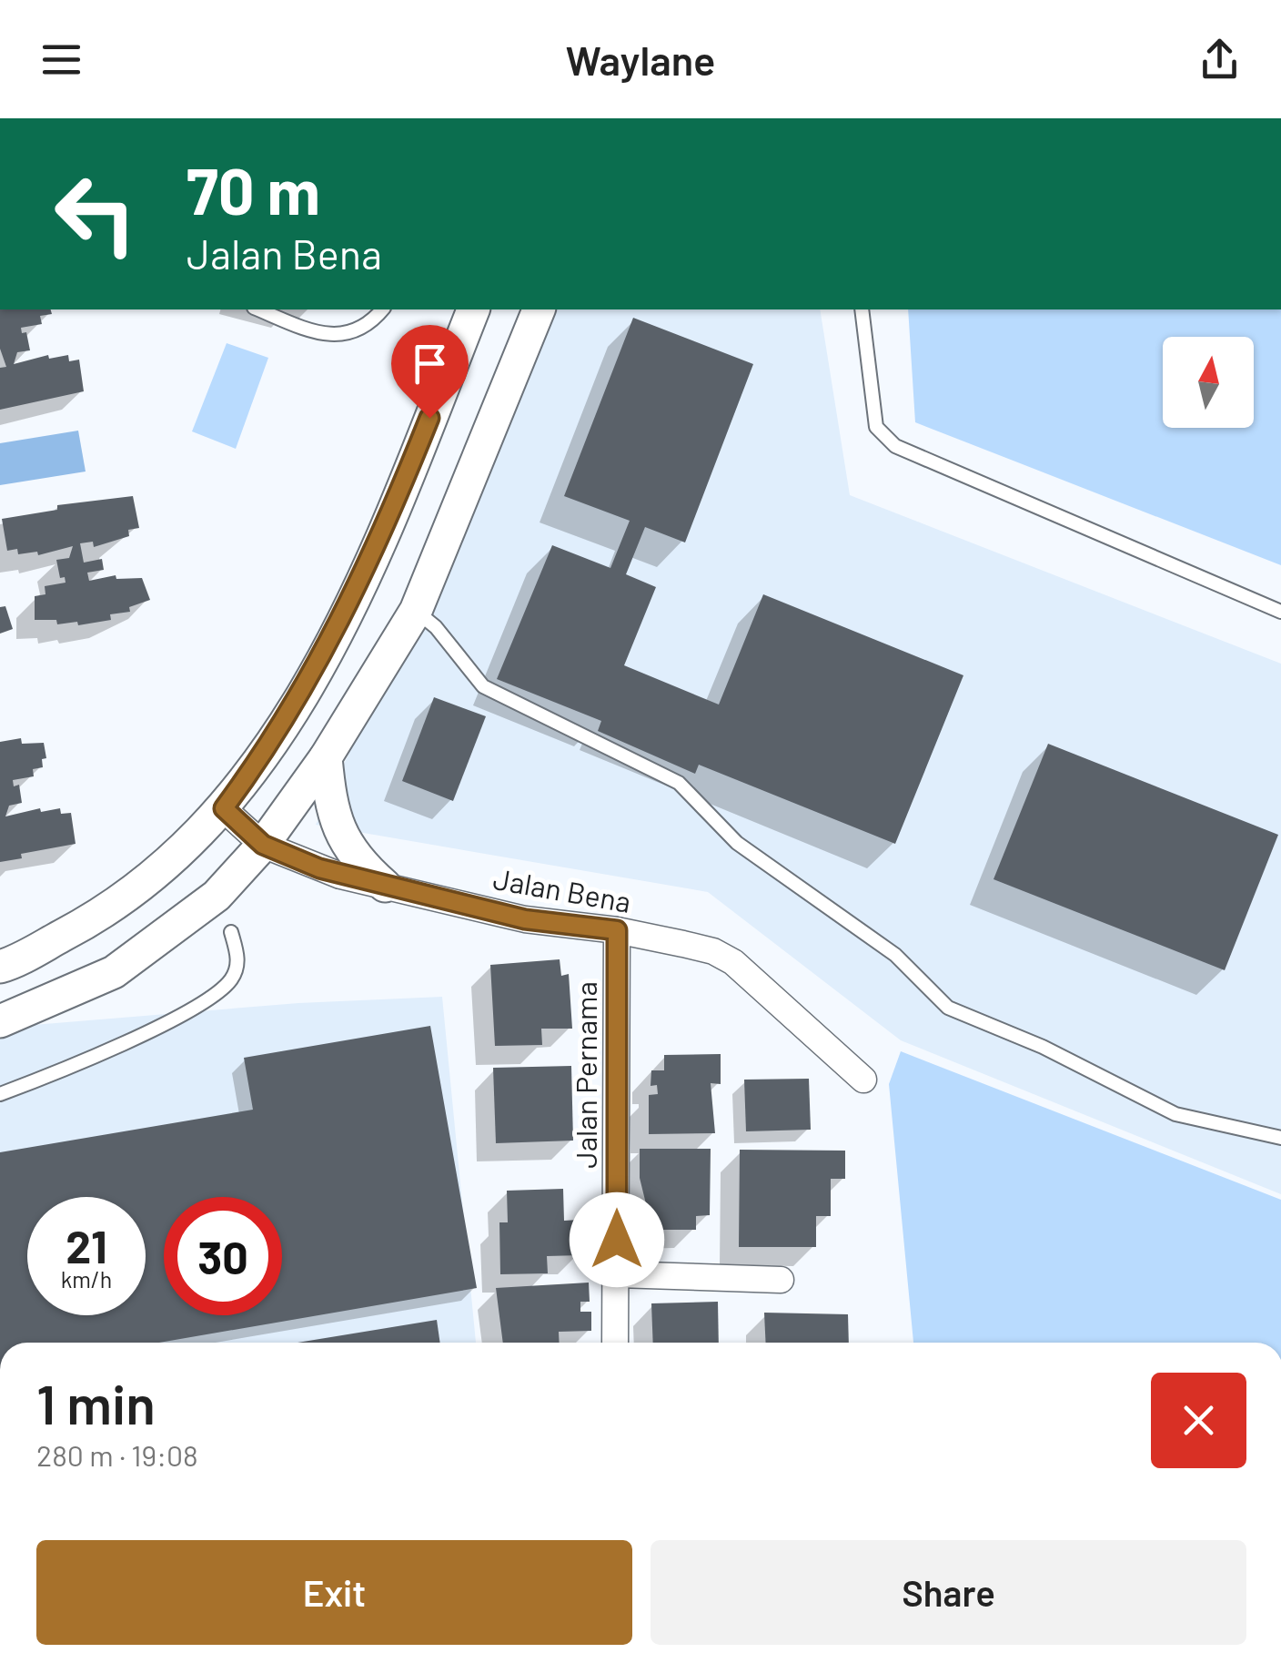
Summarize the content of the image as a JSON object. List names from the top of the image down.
{
  "streets": {
    "street": ["Jalan Bena", "Jalan Pernama"]
  },
  "crossings": [
    ["Jalan Bena", "Jalan Pernama"]
  ],
  "north": "top",
  "page": {
    "header": "Waylane",
    "turn": ["70 m", "Jalan Bena"],
    "speed": "21 km/h",
    "limit": "30",
    "heading": ["1 min", "280 m · 19:08"],
    "buttons": ["Exit", "Share"]
  }
}
